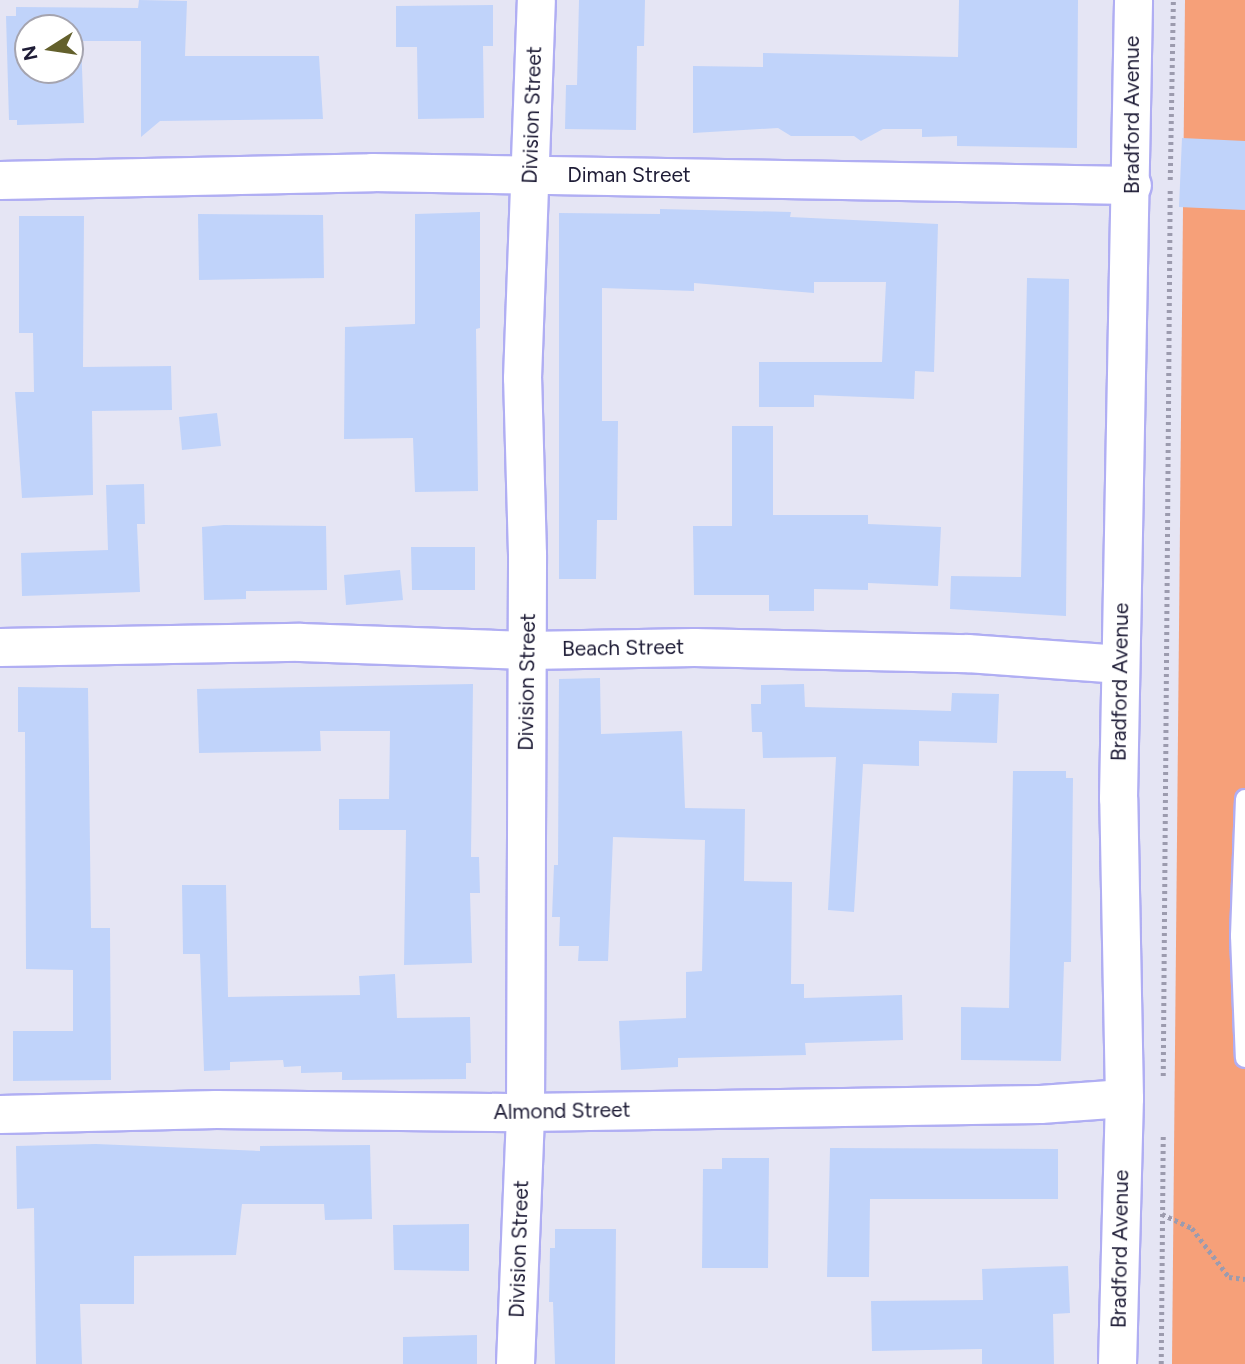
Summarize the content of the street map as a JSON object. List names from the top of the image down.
{
  "streets": {
    "street": [
      "Division Street",
      "Bradford Avenue",
      "Diman Street",
      "Beach Street",
      "Almond Street"
    ]
  },
  "crossings": [
    ["Division Street", "Diman Street"],
    ["Division Street", "Beach Street"],
    ["Division Street", "Almond Street"],
    ["Bradford Avenue", "Diman Street"],
    ["Bradford Avenue", "Beach Street"],
    ["Bradford Avenue", "Almond Street"]
  ],
  "north": "left"
}
